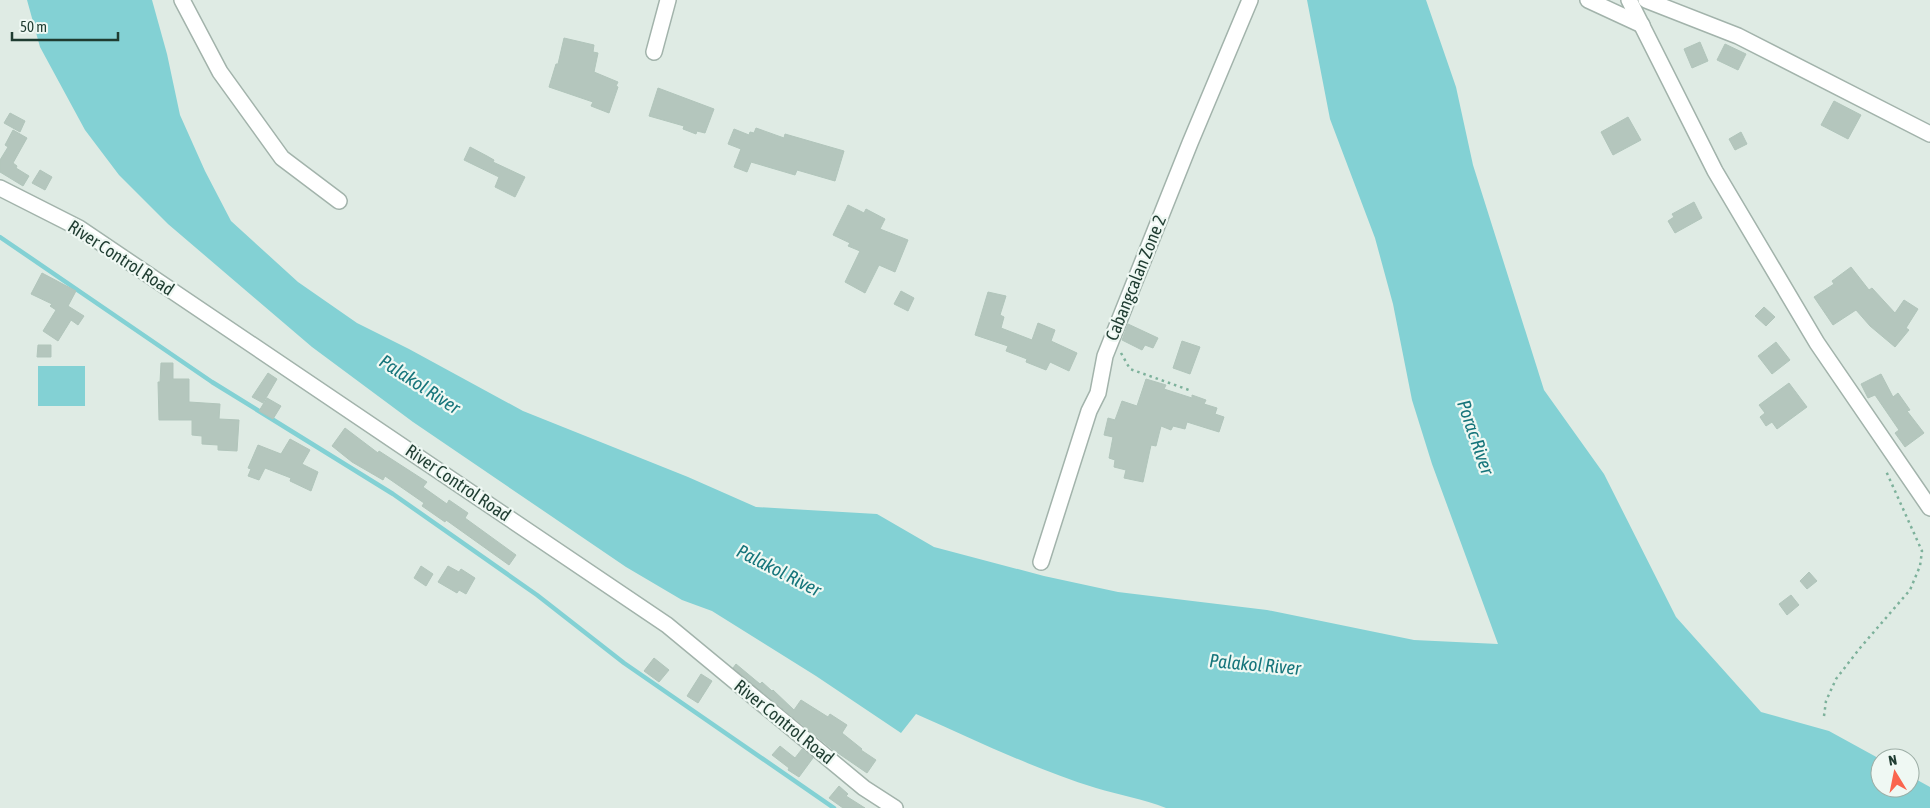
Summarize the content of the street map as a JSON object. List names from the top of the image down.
{
  "streets": {
    "street": ["River Control Road", "Cabangcalan Zone 2"]
  },
  "water": ["Palakol River", "Porac River"],
  "scale_bar": "50 m",
  "north": "top"
}
